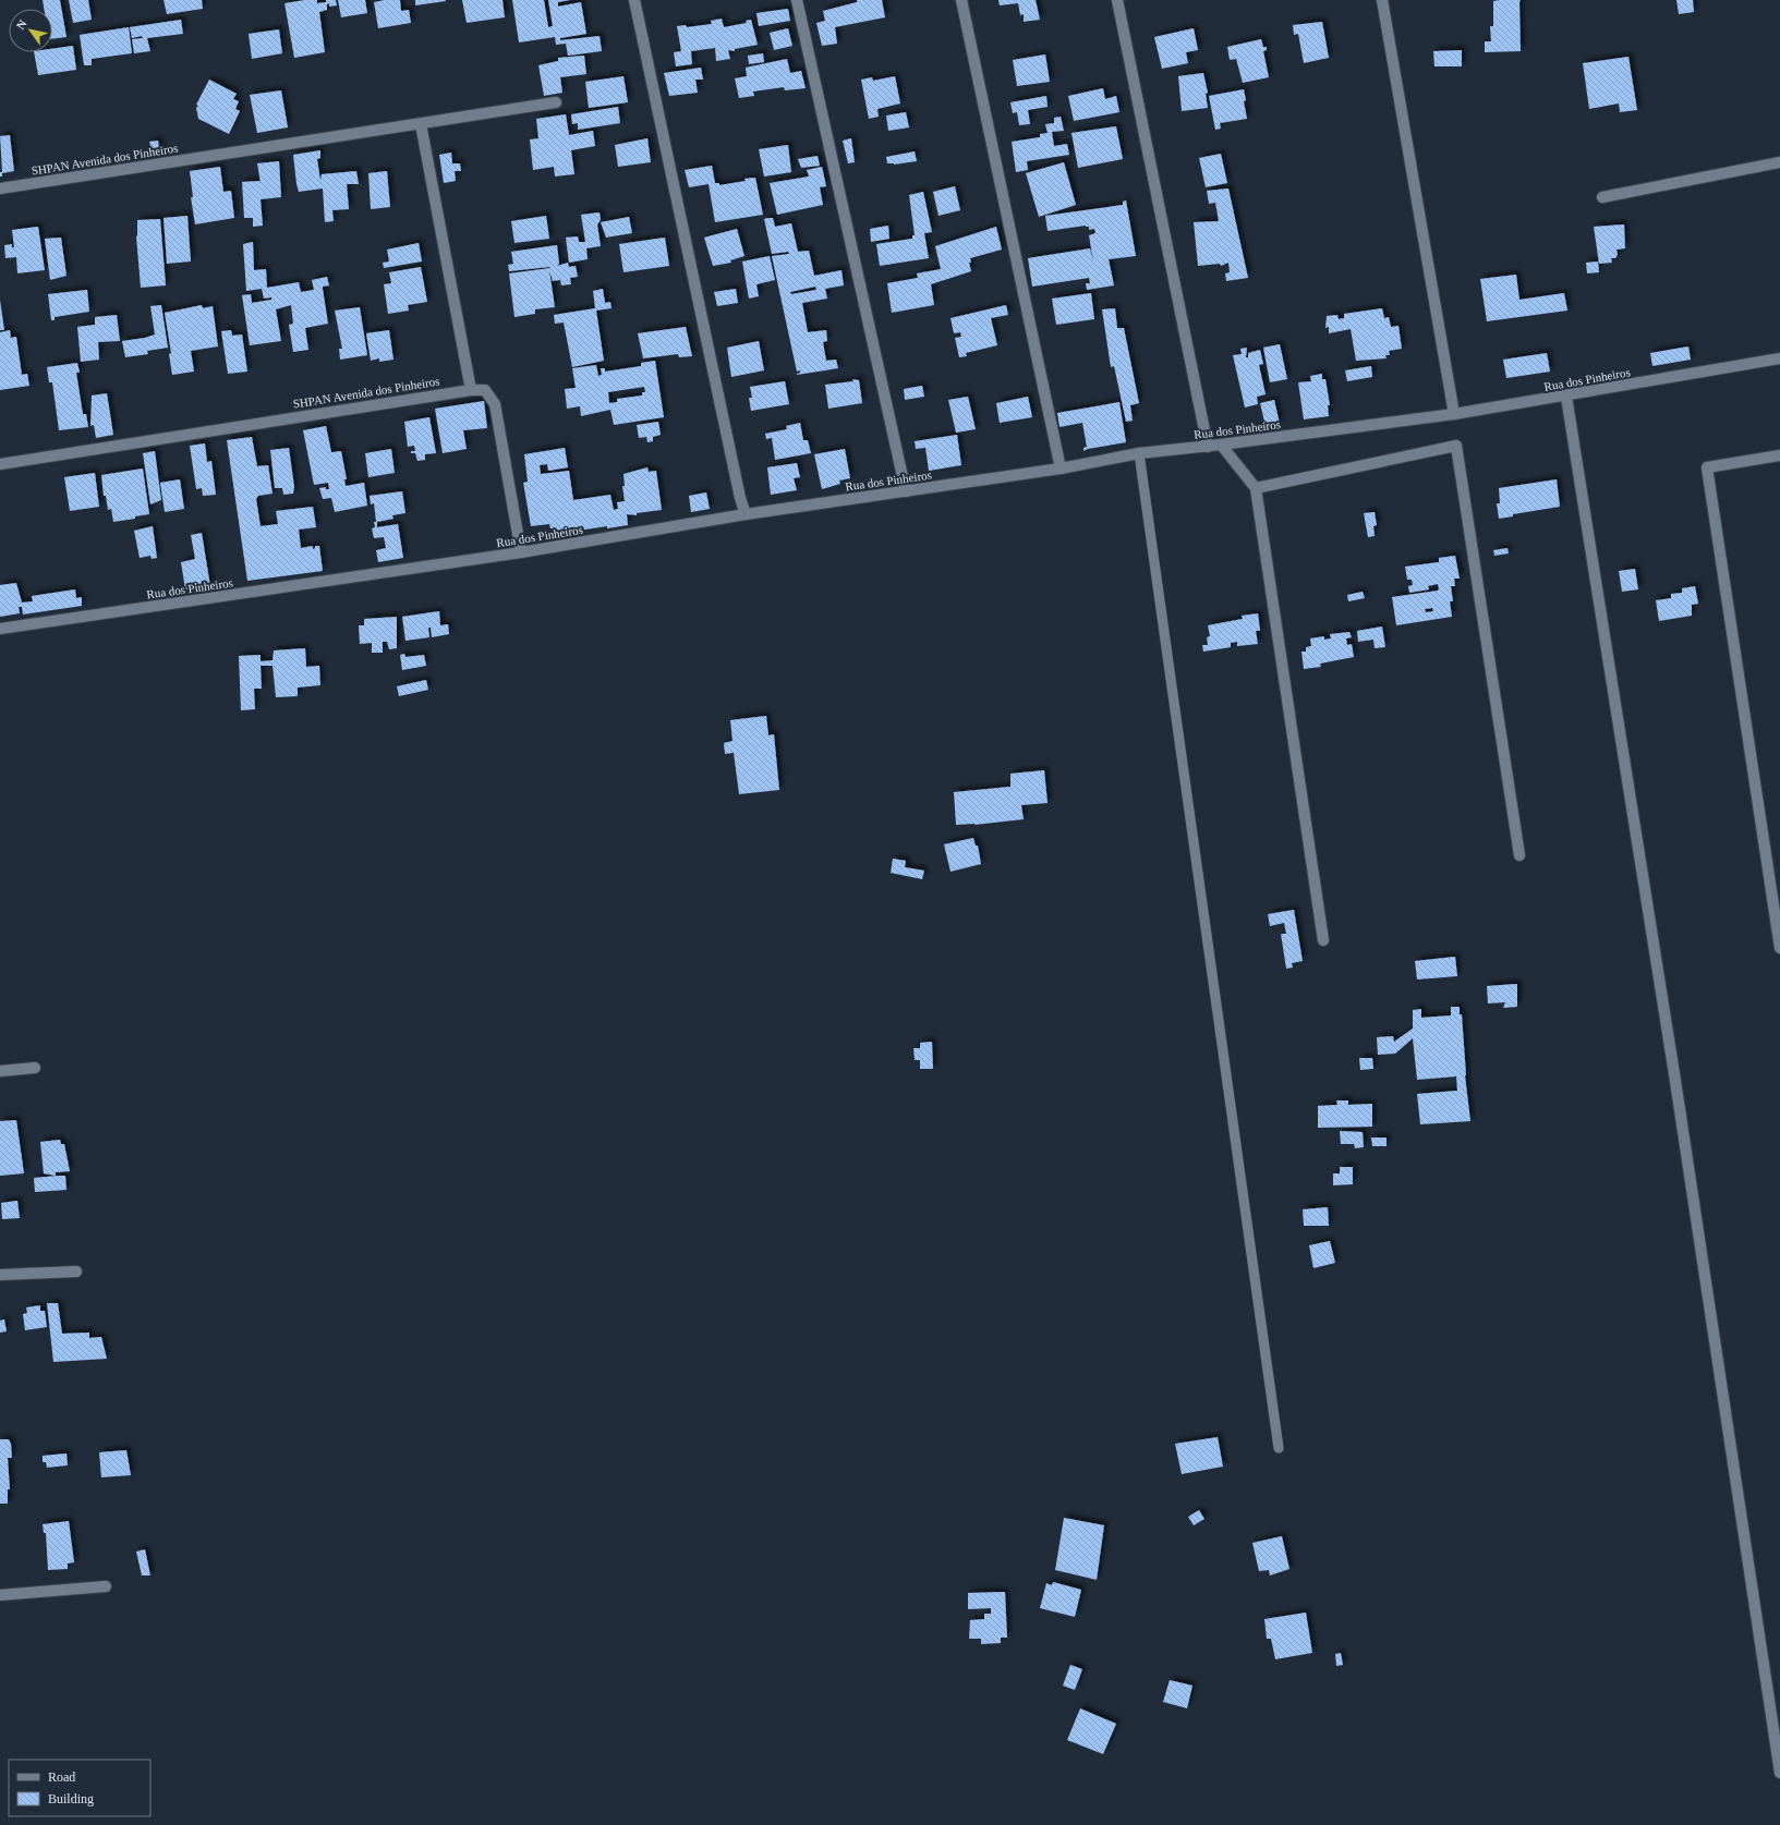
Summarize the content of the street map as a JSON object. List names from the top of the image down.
{
  "streets": {
    "street": ["SHPAN Avenida dos Pinheiros", "Rua dos Pinheiros"]
  },
  "legend": ["Road", "Building"],
  "north": "top left"
}
